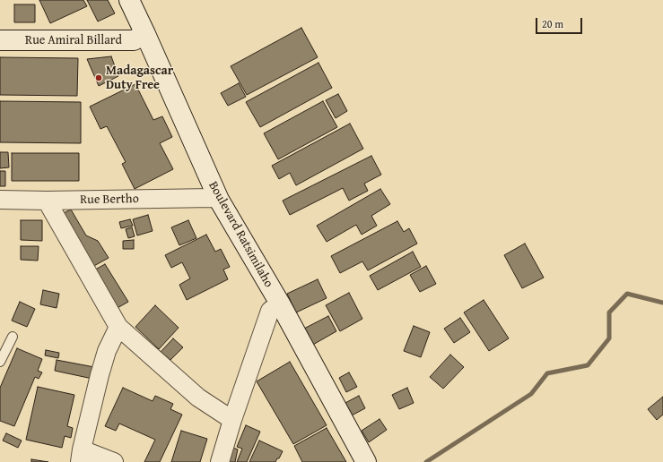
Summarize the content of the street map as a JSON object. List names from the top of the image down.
{
  "streets": {
    "main road": ["Rue Amiral Billard", "Boulevard Ratsimilaho"],
    "street": ["Rue Bertho"]
  },
  "crossings": [
    ["Rue Amiral Billard", "Boulevard Ratsimilaho"],
    ["Rue Bertho", "Boulevard Ratsimilaho"]
  ],
  "places": ["Madagascar Duty Free"],
  "scale_bar": "20 m"
}
